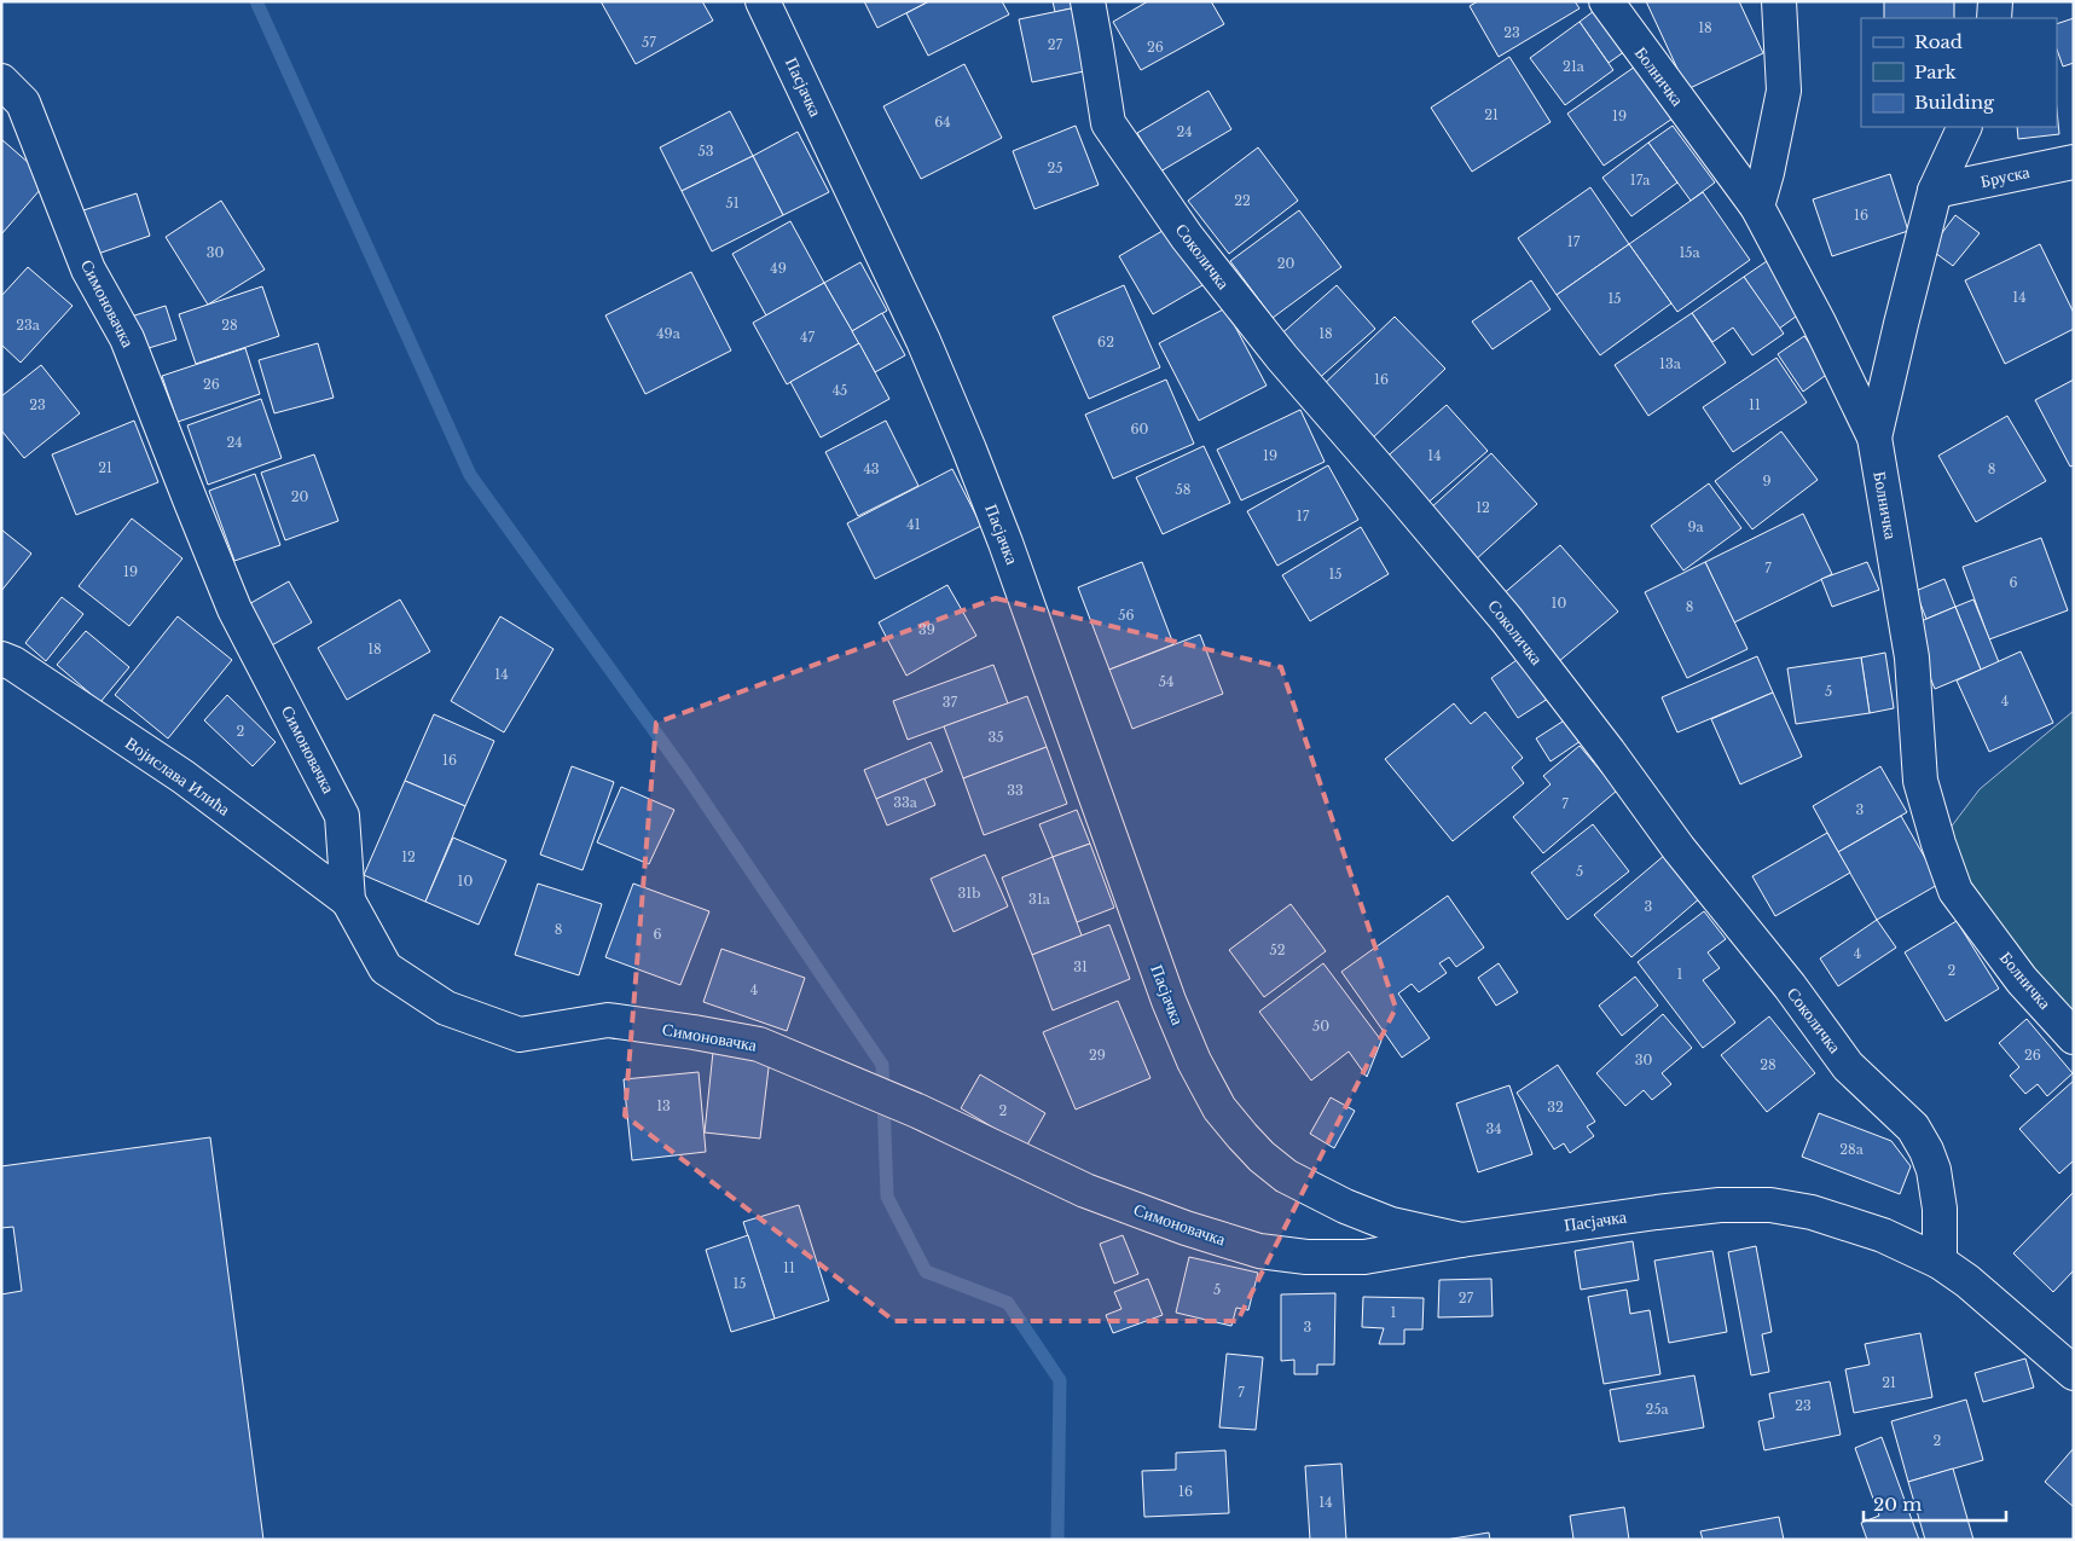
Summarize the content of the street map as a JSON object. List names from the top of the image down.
{
  "streets": {
    "street": [
      "Болничка",
      "Пасјачка",
      "Бруска",
      "Соколичка",
      "Симоновачка",
      "Војислава Илића"
    ]
  },
  "crossings": [
    ["Пасјачка", "Соколичка"],
    ["Пасјачка", "Симоновачка"],
    ["Симоновачка", "Војислава Илића"]
  ],
  "house_numbers": [
    "18",
    "23",
    "57",
    "27",
    "26",
    "21a",
    "21",
    "19",
    "64",
    "24",
    "53",
    "25",
    "17a",
    "22",
    "51",
    "16",
    "17",
    "30",
    "15a",
    "20",
    "49",
    "14",
    "15",
    "23a",
    "28",
    "49a",
    "18",
    "47",
    "62",
    "13a",
    "16",
    "26",
    "45",
    "23",
    "11",
    "60",
    "24",
    "19",
    "14",
    "21",
    "43",
    "8",
    "9",
    "58",
    "20",
    "12",
    "17",
    "41",
    "9a",
    "7",
    "19",
    "15",
    "6",
    "10",
    "8",
    "56",
    "39",
    "18",
    "14",
    "54",
    "5",
    "4",
    "37",
    "2",
    "35",
    "16",
    "33",
    "33a",
    "7",
    "3",
    "12",
    "5",
    "10",
    "31b",
    "31a",
    "3",
    "8",
    "6",
    "52",
    "4",
    "31",
    "2",
    "1",
    "4",
    "50",
    "29",
    "26",
    "30",
    "28",
    "13",
    "32",
    "2",
    "34",
    "28a",
    "11",
    "15",
    "5",
    "27",
    "1",
    "3",
    "21",
    "7",
    "23",
    "25a",
    "2",
    "16",
    "14"
  ],
  "legend": ["Road", "Park", "Building"],
  "scale_bar": "20 m"
}
